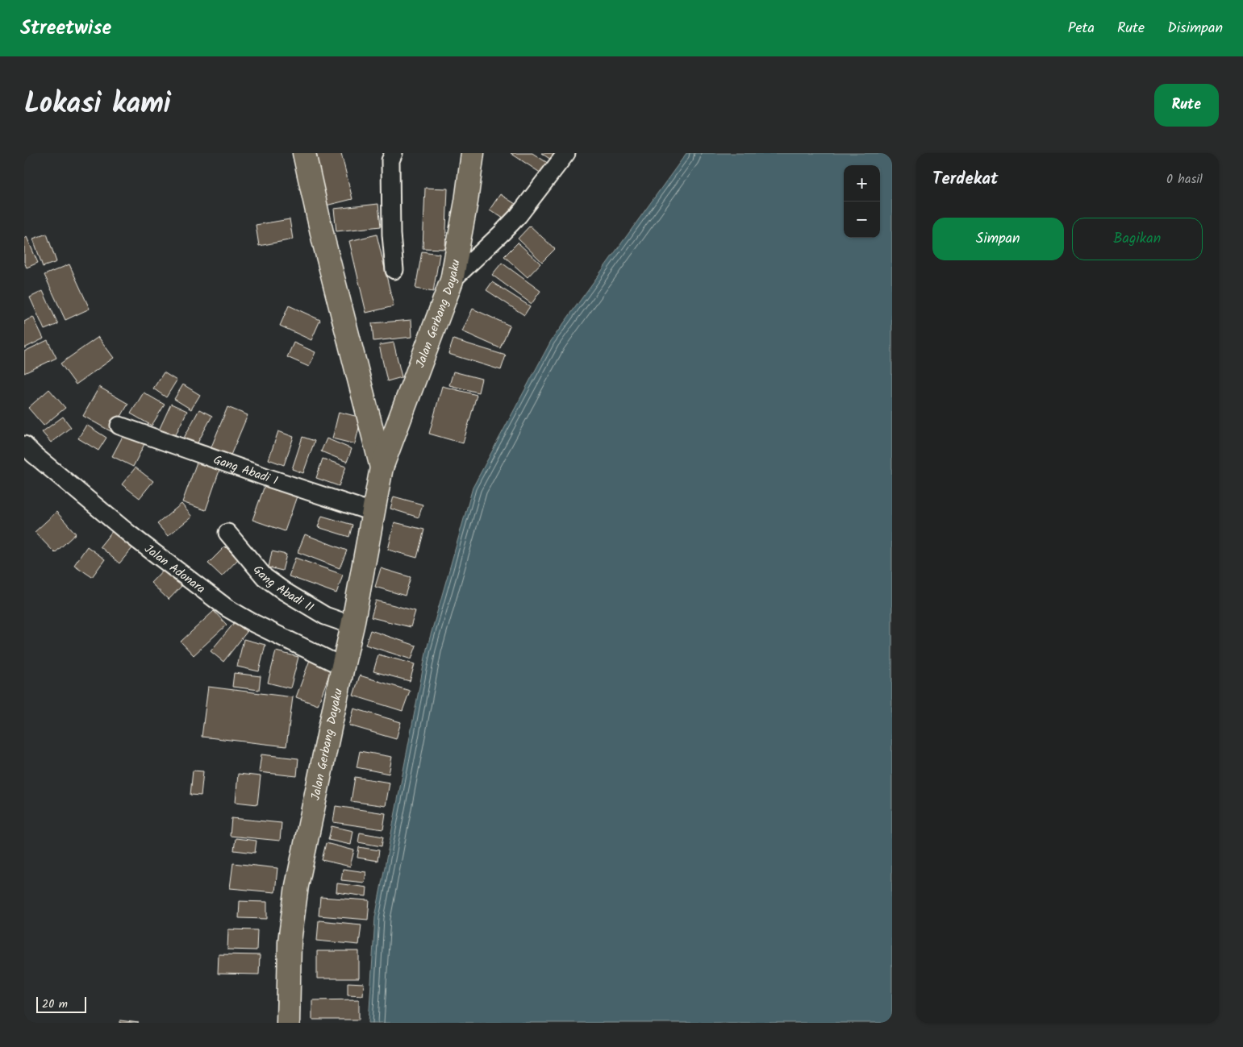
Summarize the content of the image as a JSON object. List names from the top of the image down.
{
  "streets": {
    "highway": ["Jalan Gerbang Dayaku"],
    "street": ["Gang Abadi I", "Jalan Adonara", "Gang Abadi II"]
  },
  "crossings": [
    ["Jalan Gerbang Dayaku", "Gang Abadi I"],
    ["Jalan Gerbang Dayaku", "Jalan Adonara"],
    ["Jalan Gerbang Dayaku", "Gang Abadi II"]
  ],
  "scale_bar": "20 m",
  "page": {
    "header": "Streetwise",
    "nav": ["Peta", "Rute", "Disimpan"],
    "title": "Lokasi kami",
    "buttons": [
      "Rute",
      ["Simpan", "Bagikan"]
    ],
    "heading": ["Terdekat", "0 hasil"],
    "map_buttons": ["+", "−"],
    "scale": "20 m"
  }
}
